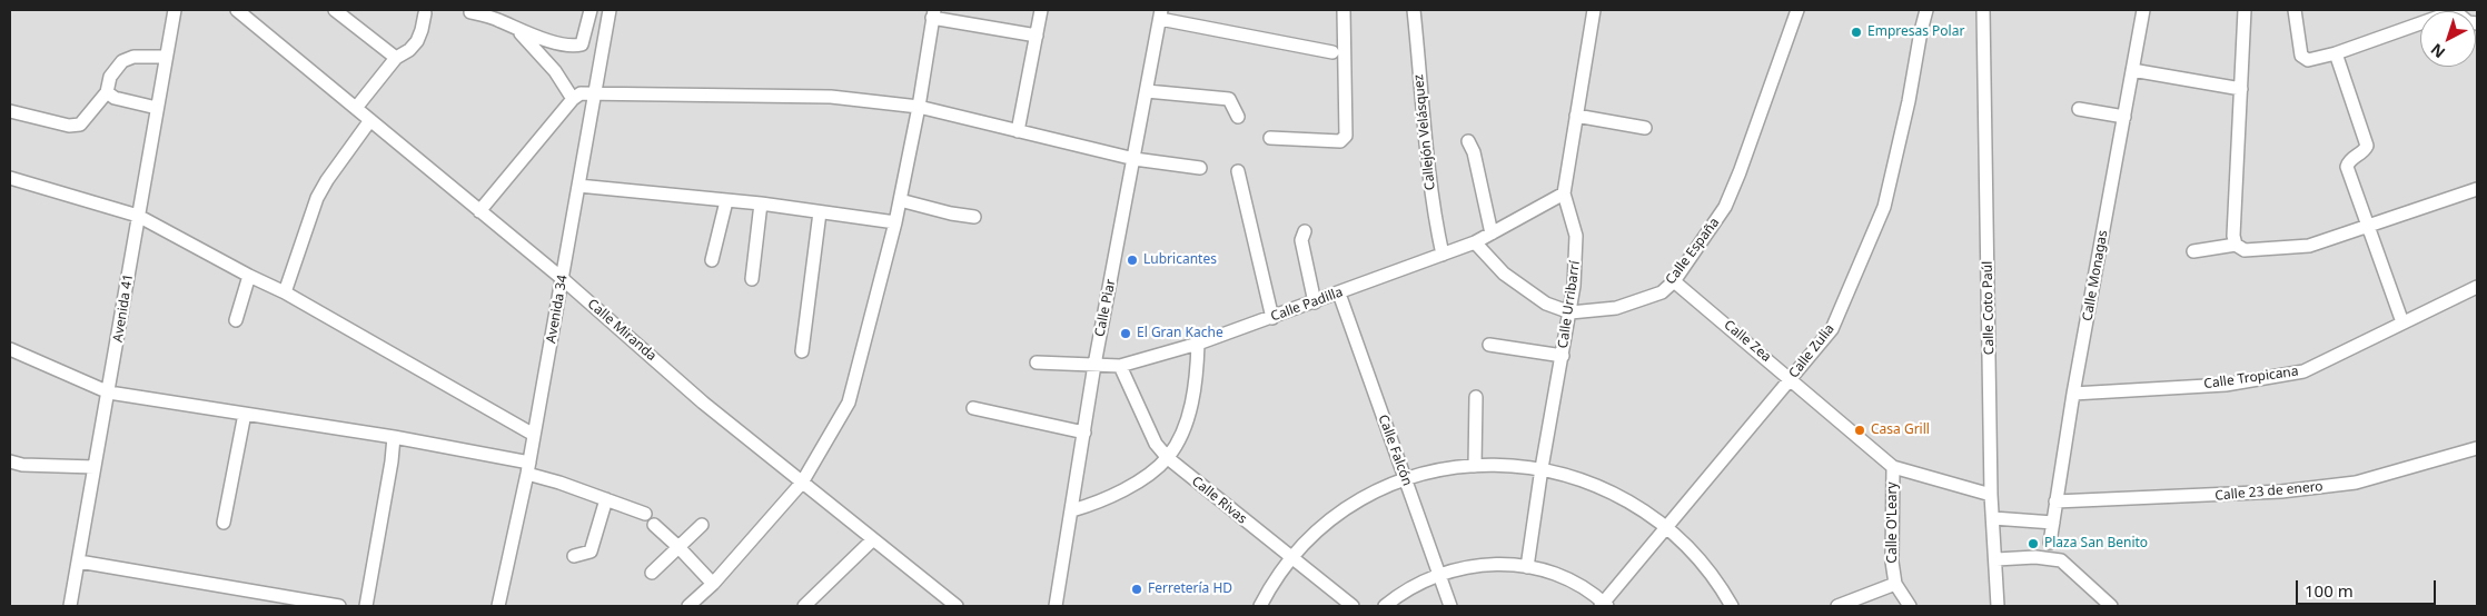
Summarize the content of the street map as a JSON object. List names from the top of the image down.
{
  "streets": {
    "street": [
      "Callejón Velásquez",
      "Calle España",
      "Calle Monagas",
      "Calle Padilla",
      "Calle Urribarrí",
      "Avenida 41",
      "Calle Piar",
      "Calle Coto Paúl",
      "Avenida 34",
      "Calle Miranda",
      "Calle Zea",
      "Calle Zulia",
      "Calle Tropicana",
      "Calle Falcón",
      "Calle 23 de enero",
      "Calle Rivas",
      "Calle O'Leary"
    ]
  },
  "crossings": [
    ["Callejón Velásquez", "Calle Padilla"],
    ["Calle España", "Calle Padilla"],
    ["Calle España", "Calle Urribarrí"],
    ["Calle España", "Calle Zea"],
    ["Calle Monagas", "Calle Tropicana"],
    ["Calle Monagas", "Calle 23 de enero"],
    ["Calle Padilla", "Calle Urribarrí"],
    ["Calle Padilla", "Calle Piar"],
    ["Calle Padilla", "Calle Falcón"],
    ["Calle Padilla", "Calle Rivas"],
    ["Calle Coto Paúl", "Calle Zea"],
    ["Avenida 34", "Calle Miranda"],
    ["Calle Zea", "Calle Zulia"],
    ["Calle Zea", "Calle O'Leary"]
  ],
  "places": [
    "Empresas Polar",
    "Lubricantes",
    "El Gran Kache",
    "Casa Grill",
    "Plaza San Benito",
    "Ferretería HD"
  ],
  "scale_bar": "100 m",
  "north": "bottom left"
}
